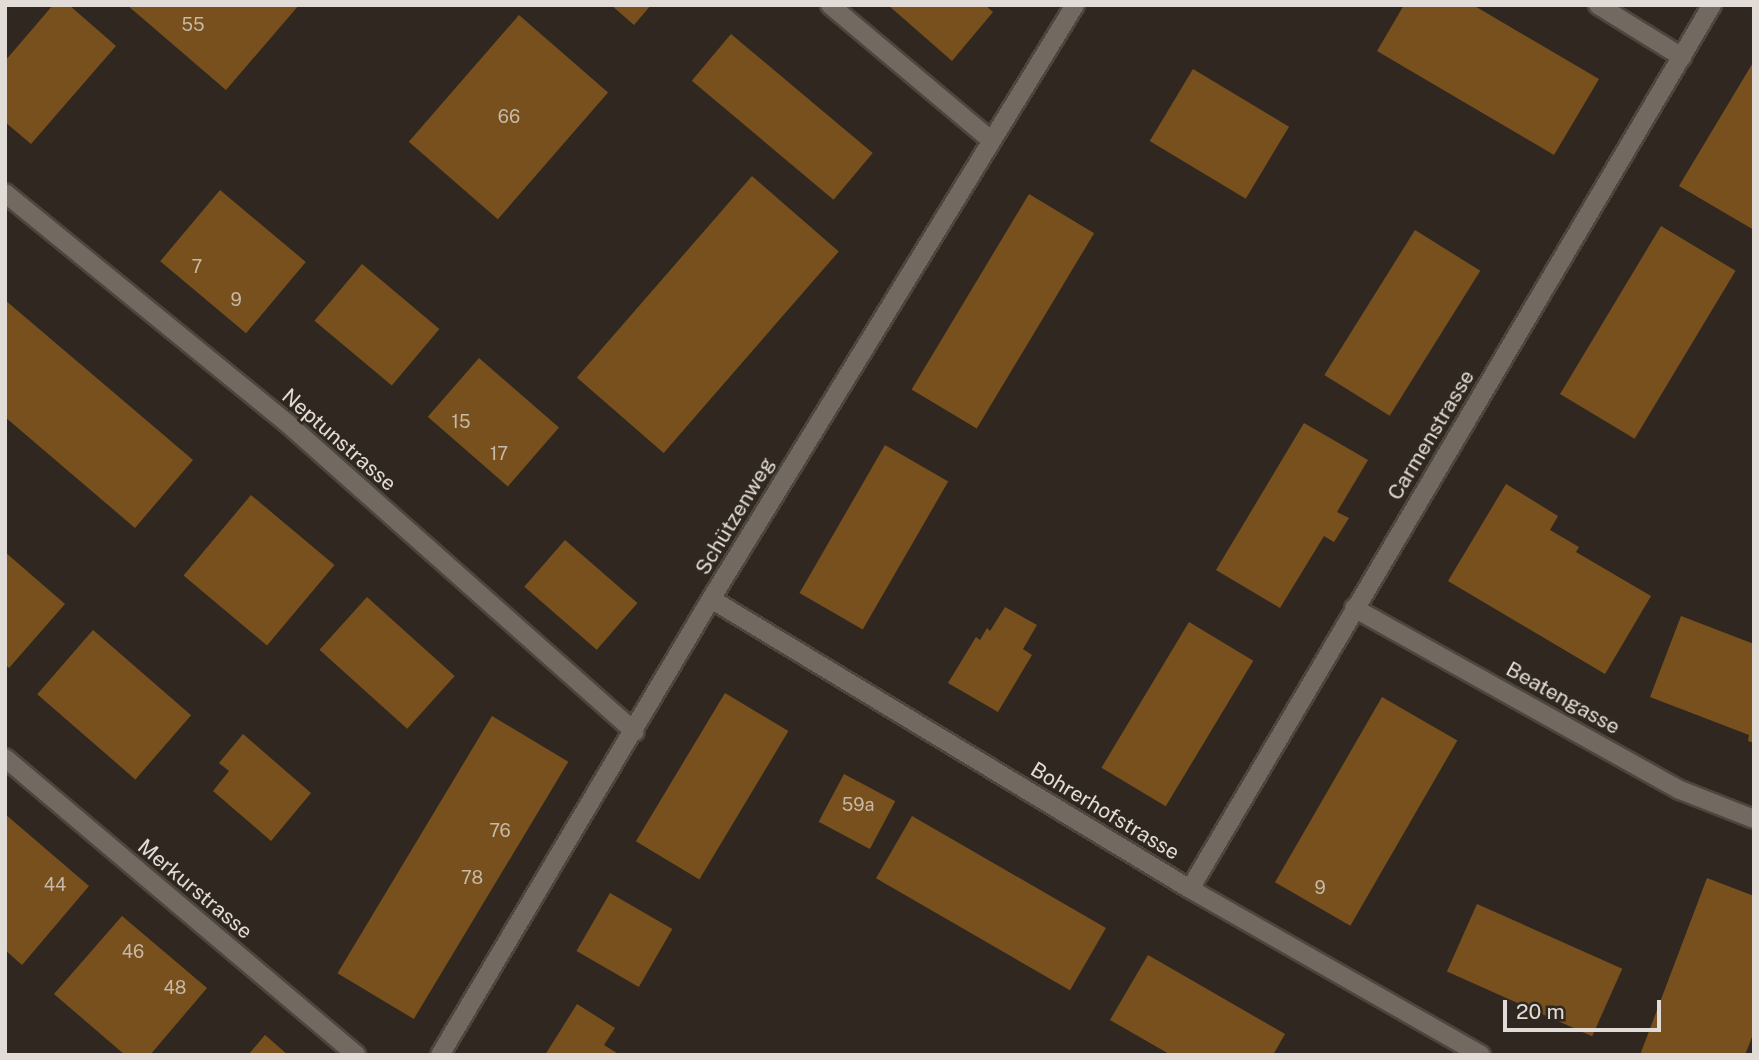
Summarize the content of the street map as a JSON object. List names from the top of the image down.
{
  "streets": {
    "street": [
      "Carmenstrasse",
      "Neptunstrasse",
      "Schützenweg",
      "Beatengasse",
      "Bohrerhofstrasse",
      "Merkurstrasse"
    ]
  },
  "crossings": [
    ["Carmenstrasse", "Beatengasse"],
    ["Carmenstrasse", "Bohrerhofstrasse"],
    ["Neptunstrasse", "Schützenweg"],
    ["Schützenweg", "Bohrerhofstrasse"]
  ],
  "house_numbers": [
    "55",
    "66",
    "7",
    "9",
    "15",
    "17",
    "59a",
    "76",
    "78",
    "44",
    "9",
    "46",
    "48"
  ],
  "scale_bar": "20 m"
}
